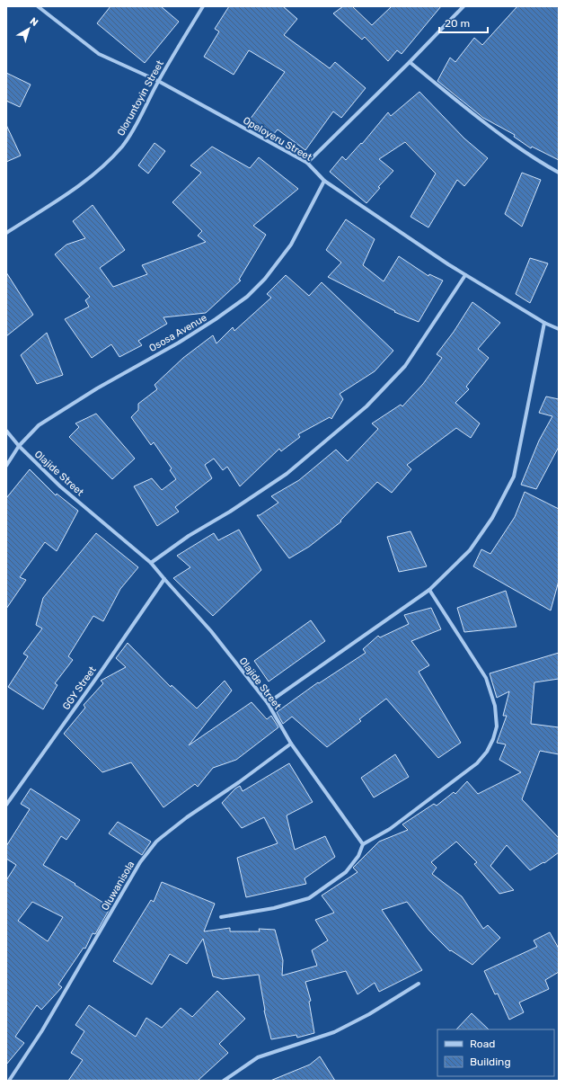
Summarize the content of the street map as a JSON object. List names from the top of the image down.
{
  "streets": {
    "street": [
      "Oloruntoyin Street",
      "Opeloyeru Street",
      "Ososa Avenue",
      "Olajide Street",
      "GGY Street",
      "Oluwanisola"
    ]
  },
  "crossings": [
    ["Oloruntoyin Street", "Opeloyeru Street"],
    ["Opeloyeru Street", "Ososa Avenue"],
    ["Ososa Avenue", "Olajide Street"],
    ["Olajide Street", "GGY Street"],
    ["Olajide Street", "Oluwanisola"]
  ],
  "legend": ["Road", "Building"],
  "scale_bar": "20 m",
  "north": "top right"
}
